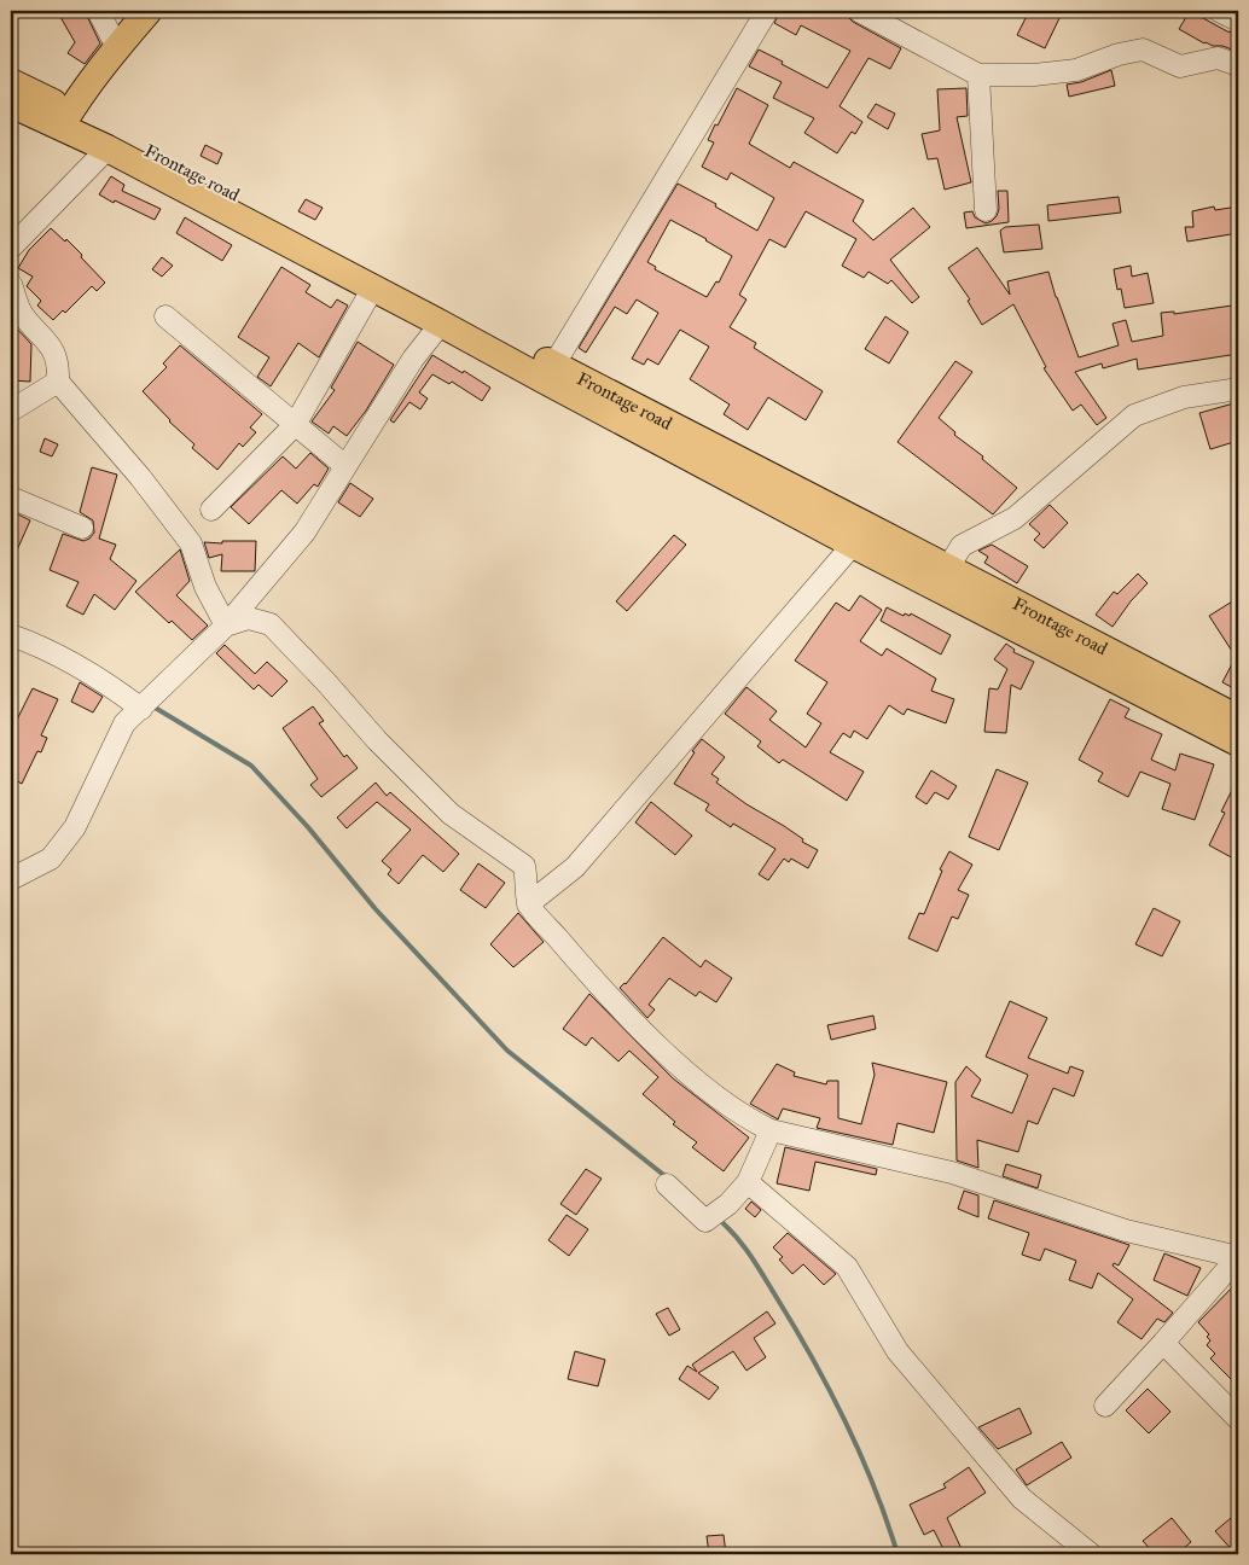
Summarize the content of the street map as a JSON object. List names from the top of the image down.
{
  "streets": {
    "main road": ["Frontage road"]
  }
}
